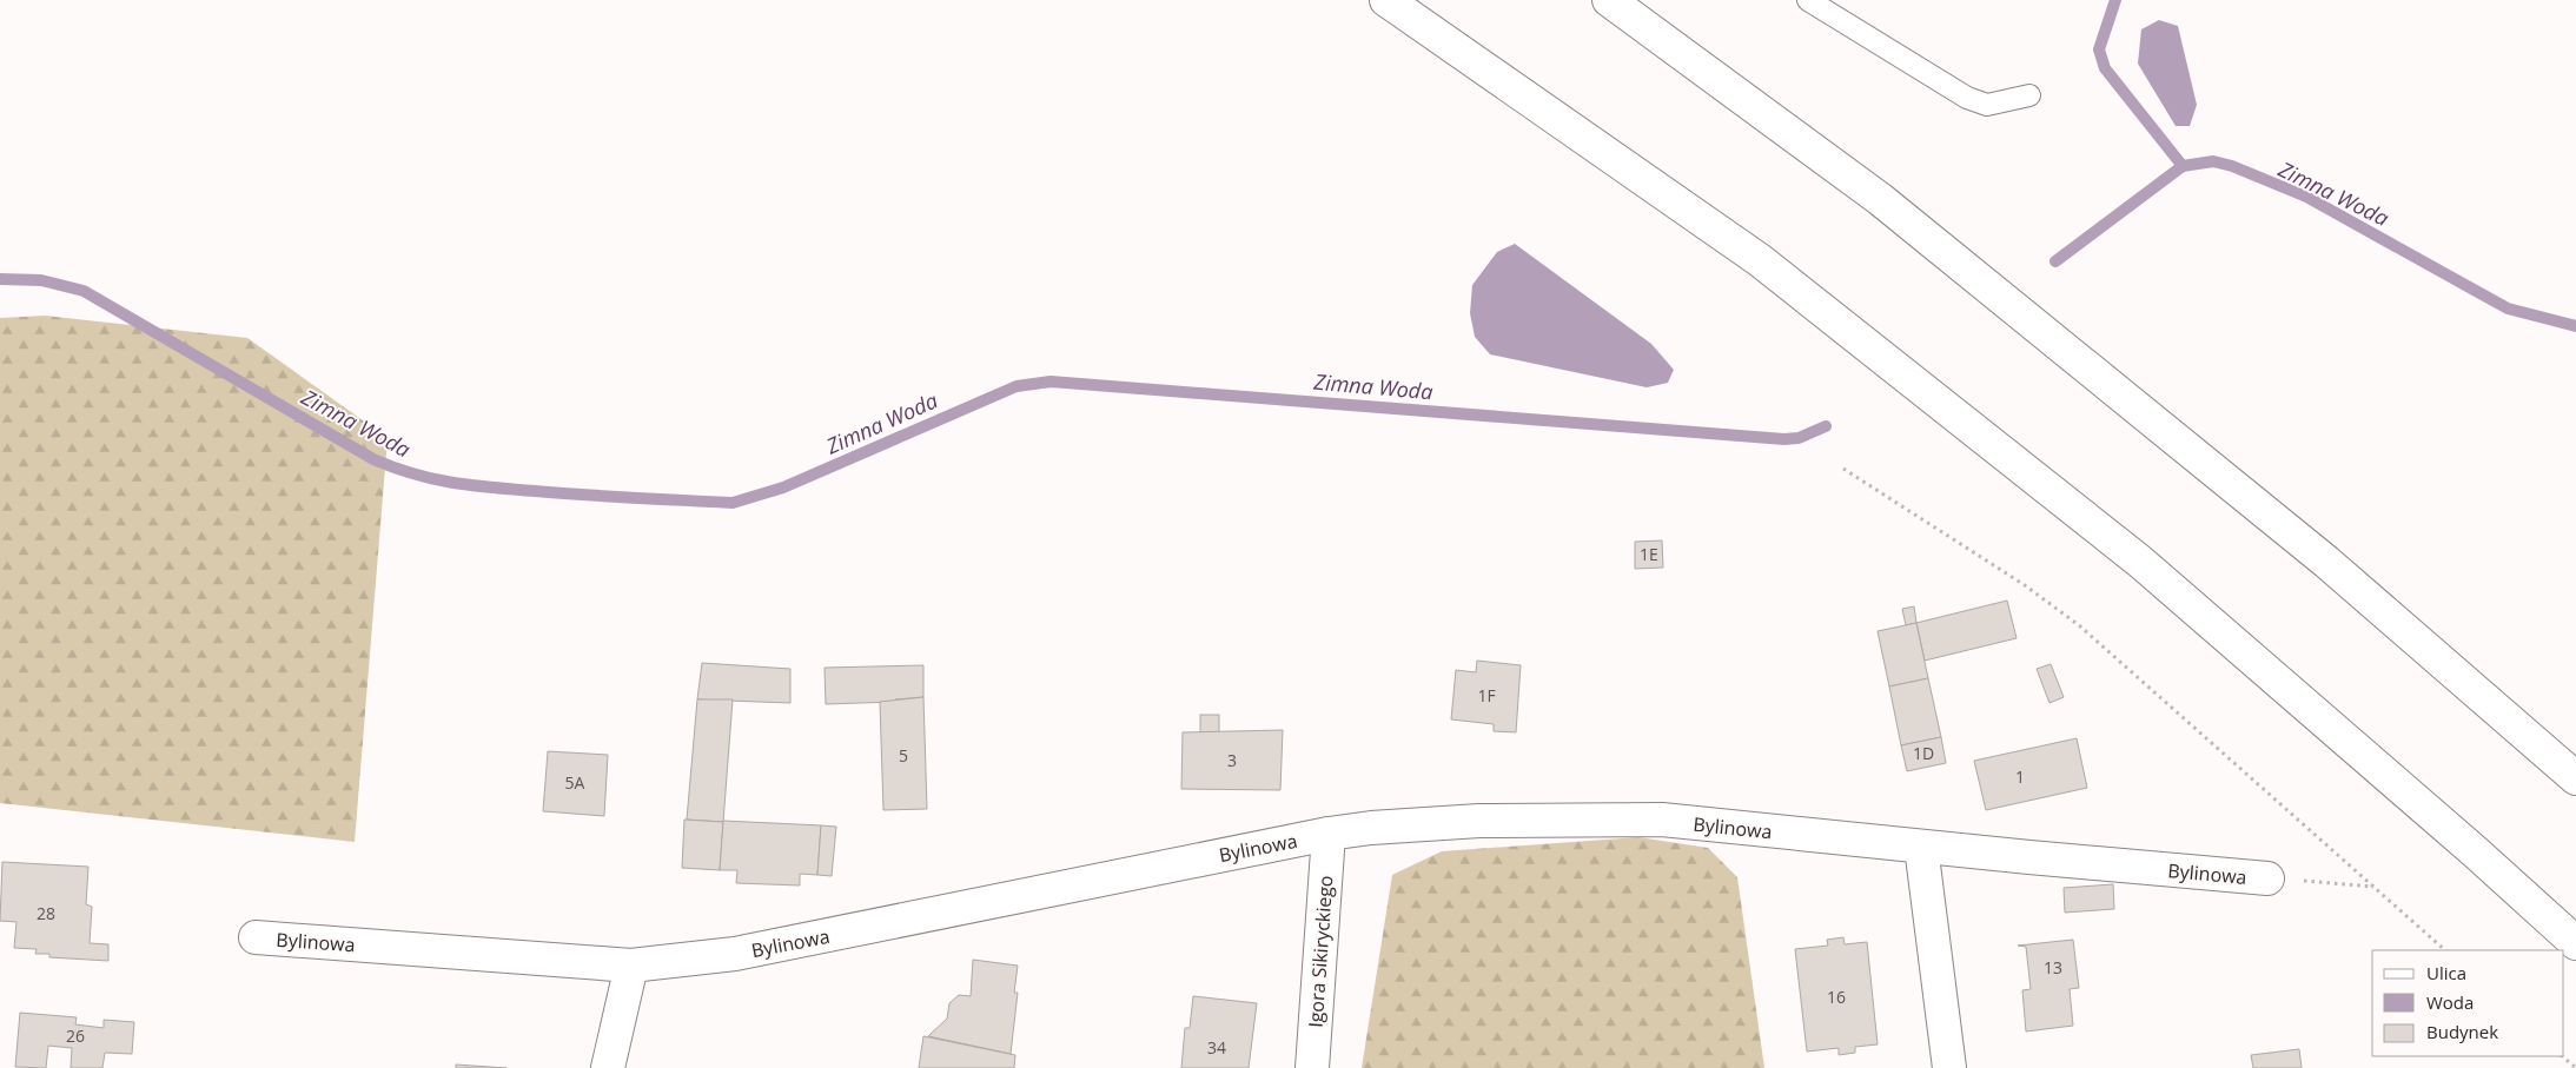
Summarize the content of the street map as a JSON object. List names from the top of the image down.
{
  "streets": {
    "main road": ["Bylinowa", "Igora Sikiryckiego"]
  },
  "crossings": [
    ["Bylinowa", "Igora Sikiryckiego"]
  ],
  "water": ["Zimna Woda"],
  "house_numbers": [
    "1E",
    "1F",
    "1D",
    "5",
    "3",
    "1",
    "5A",
    "28",
    "13",
    "16",
    "26",
    "34"
  ],
  "legend": ["Ulica", "Woda", "Budynek"]
}
